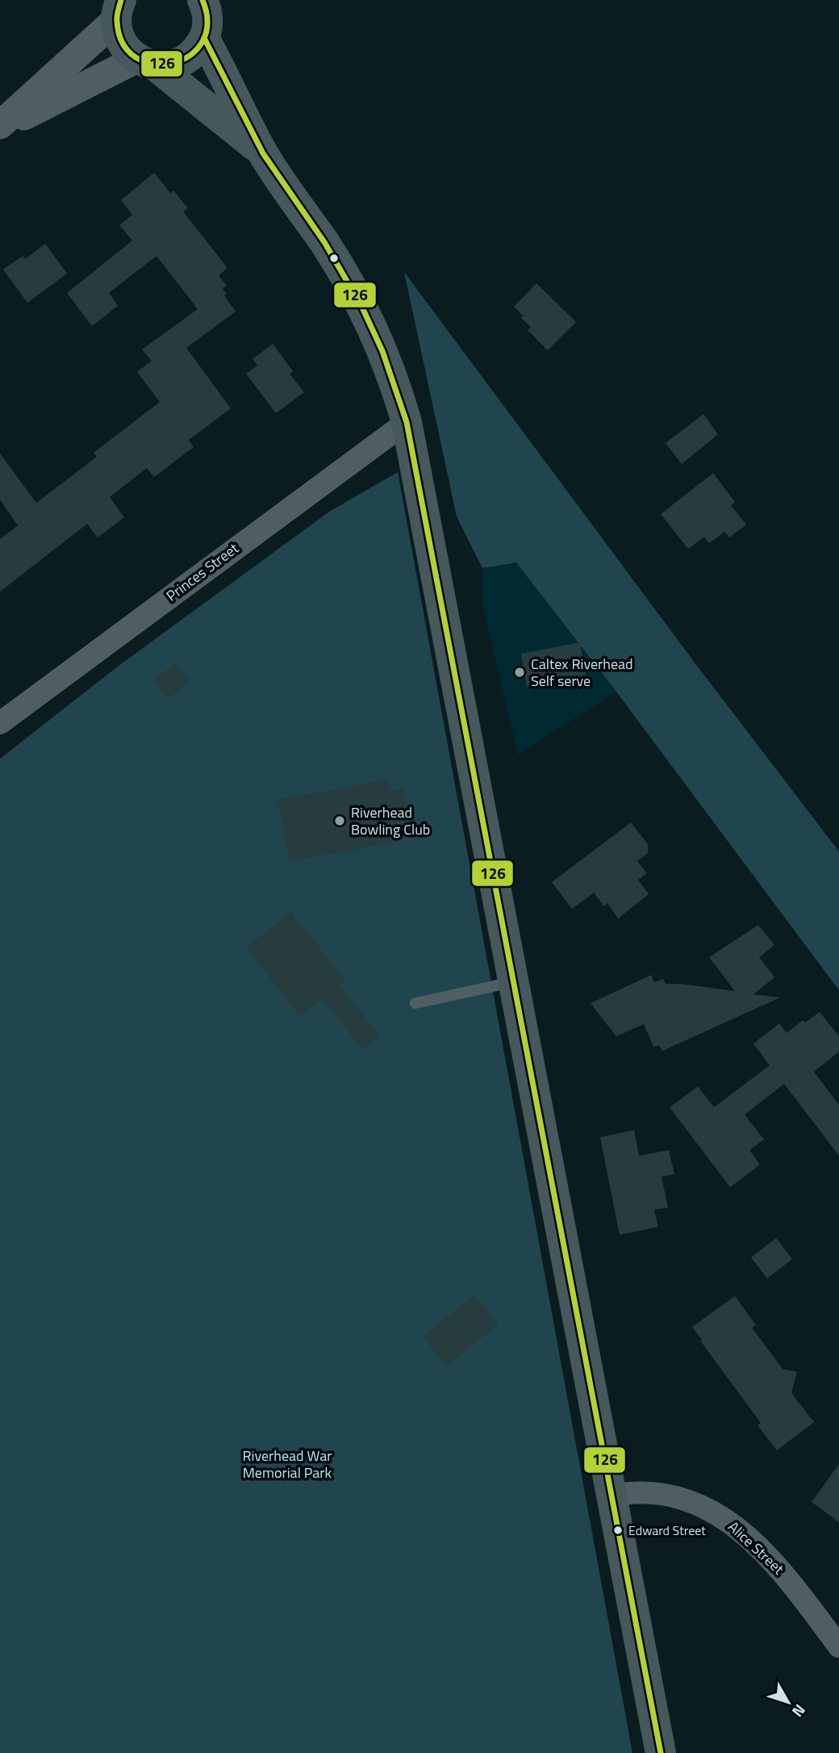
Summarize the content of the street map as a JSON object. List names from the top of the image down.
{
  "streets": {
    "street": ["Princes Street", "Alice Street"]
  },
  "parks": ["Riverhead War Memorial Park"],
  "places": ["Caltex Riverhead Self serve", "Riverhead Bowling Club", "Edward Street"],
  "lines": ["transit line 126"],
  "north": "bottom right"
}
